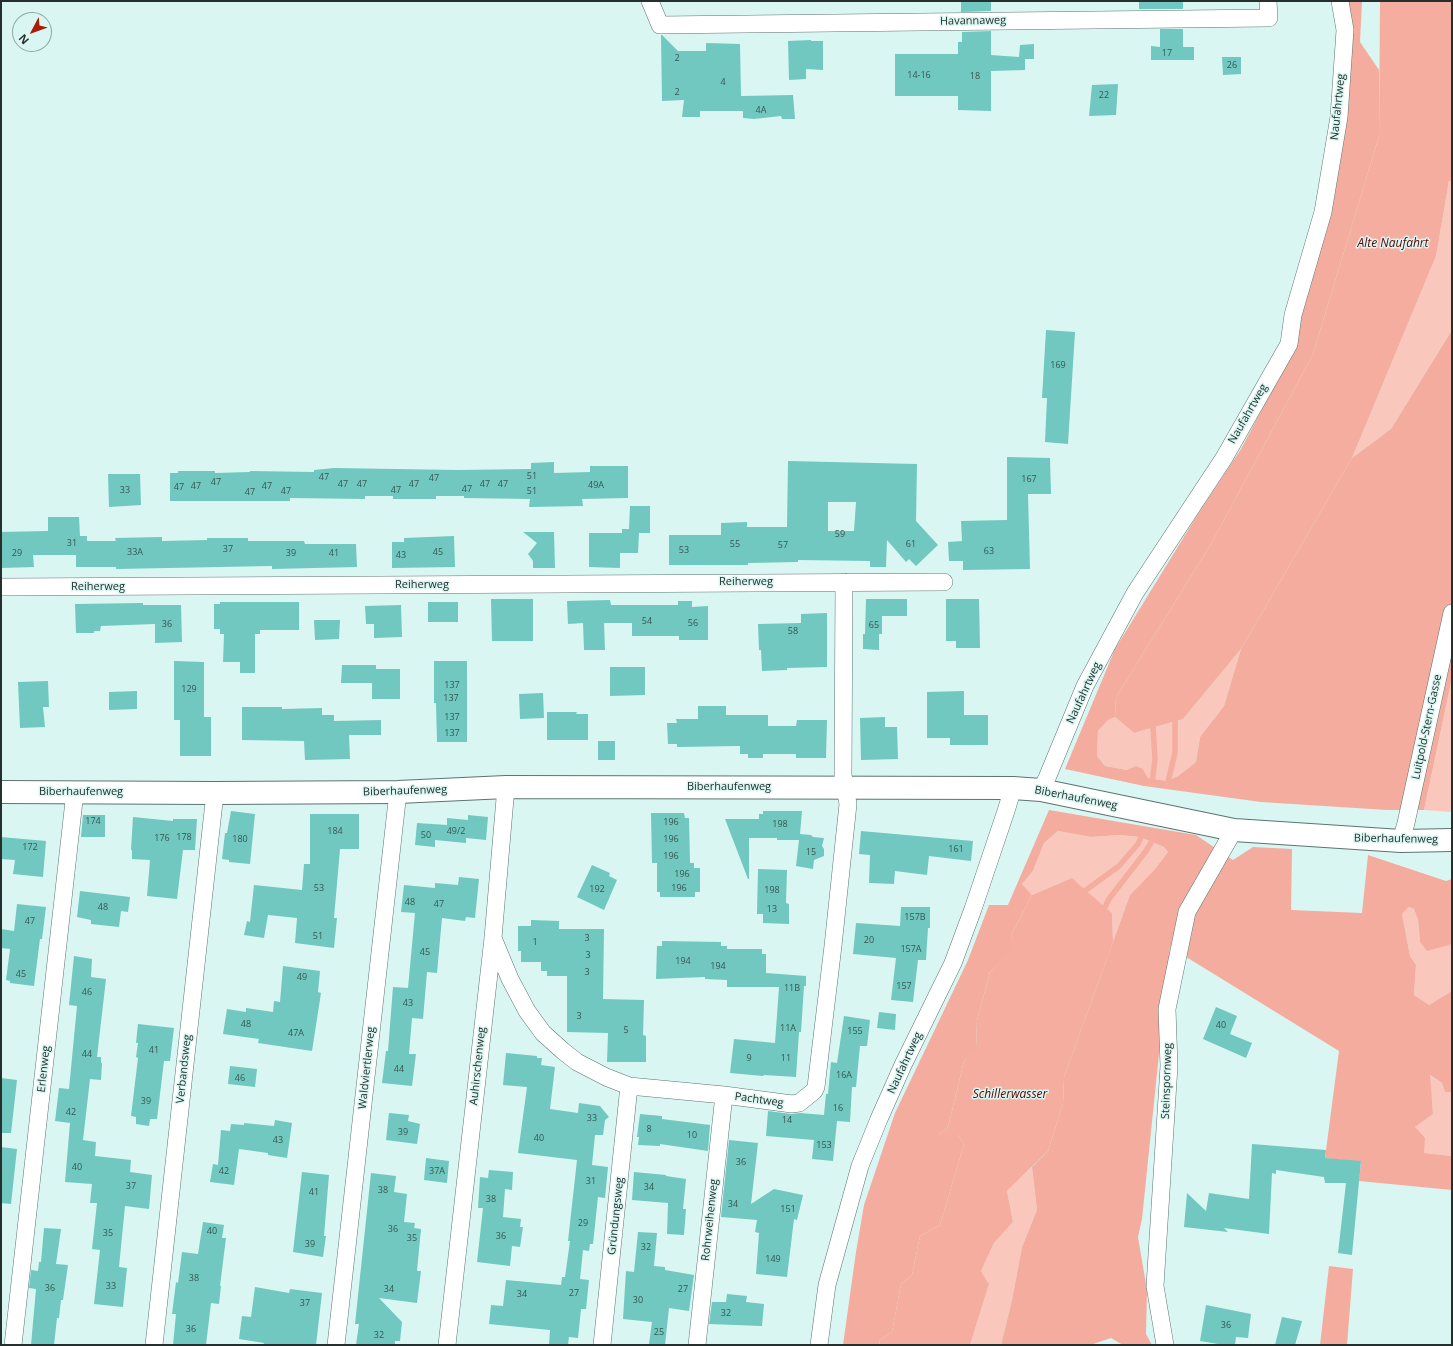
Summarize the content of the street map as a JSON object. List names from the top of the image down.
{
  "streets": {
    "main road": ["Biberhaufenweg"],
    "street": [
      "Havannaweg",
      "Naufahrtweg",
      "Reiherweg",
      "Luitpold-Stern-Gasse",
      "Auhirschenweg",
      "Waldviertlerweg",
      "Erlenweg",
      "Verbandsweg",
      "Steinspornweg",
      "Pachtweg",
      "Gründungsweg",
      "Rohrweihenweg"
    ]
  },
  "crossings": [
    ["Naufahrtweg", "Biberhaufenweg"],
    ["Luitpold-Stern-Gasse", "Biberhaufenweg"],
    ["Biberhaufenweg", "Auhirschenweg"],
    ["Biberhaufenweg", "Waldviertlerweg"],
    ["Biberhaufenweg", "Erlenweg"],
    ["Biberhaufenweg", "Verbandsweg"],
    ["Biberhaufenweg", "Steinspornweg"],
    ["Biberhaufenweg", "Pachtweg"],
    ["Auhirschenweg", "Pachtweg"],
    ["Pachtweg", "Gründungsweg"],
    ["Pachtweg", "Rohrweihenweg"]
  ],
  "water": ["Alte Naufahrt", "Schillerwasser"],
  "house_numbers": [
    "17",
    "2",
    "26",
    "14-16",
    "18",
    "4",
    "2",
    "22",
    "4A",
    "169",
    "51",
    "47",
    "47",
    "167",
    "47",
    "47",
    "47",
    "47",
    "47",
    "47",
    "49A",
    "47",
    "47",
    "47",
    "47",
    "33",
    "47",
    "47",
    "51",
    "47",
    "59",
    "31",
    "55",
    "61",
    "57",
    "37",
    "53",
    "63",
    "33A",
    "45",
    "29",
    "39",
    "41",
    "43",
    "54",
    "56",
    "36",
    "65",
    "58",
    "137",
    "129",
    "137",
    "137",
    "137",
    "174",
    "196",
    "198",
    "184",
    "49/2",
    "50",
    "178",
    "176",
    "180",
    "196",
    "172",
    "161",
    "15",
    "196",
    "196",
    "53",
    "196",
    "192",
    "198",
    "48",
    "47",
    "48",
    "13",
    "157B",
    "47",
    "51",
    "3",
    "20",
    "1",
    "157A",
    "45",
    "3",
    "194",
    "194",
    "3",
    "45",
    "49",
    "157",
    "11B",
    "46",
    "43",
    "3",
    "48",
    "40",
    "11A",
    "5",
    "155",
    "47A",
    "41",
    "44",
    "9",
    "11",
    "44",
    "16A",
    "46",
    "39",
    "16",
    "42",
    "33",
    "14",
    "8",
    "39",
    "10",
    "40",
    "43",
    "153",
    "36",
    "40",
    "42",
    "37A",
    "31",
    "37",
    "34",
    "38",
    "41",
    "38",
    "34",
    "151",
    "29",
    "36",
    "40",
    "35",
    "36",
    "35",
    "39",
    "32",
    "149",
    "38",
    "33",
    "36",
    "34",
    "27",
    "27",
    "34",
    "30",
    "37",
    "32",
    "36",
    "36",
    "25",
    "32"
  ],
  "north": "bottom left"
}
